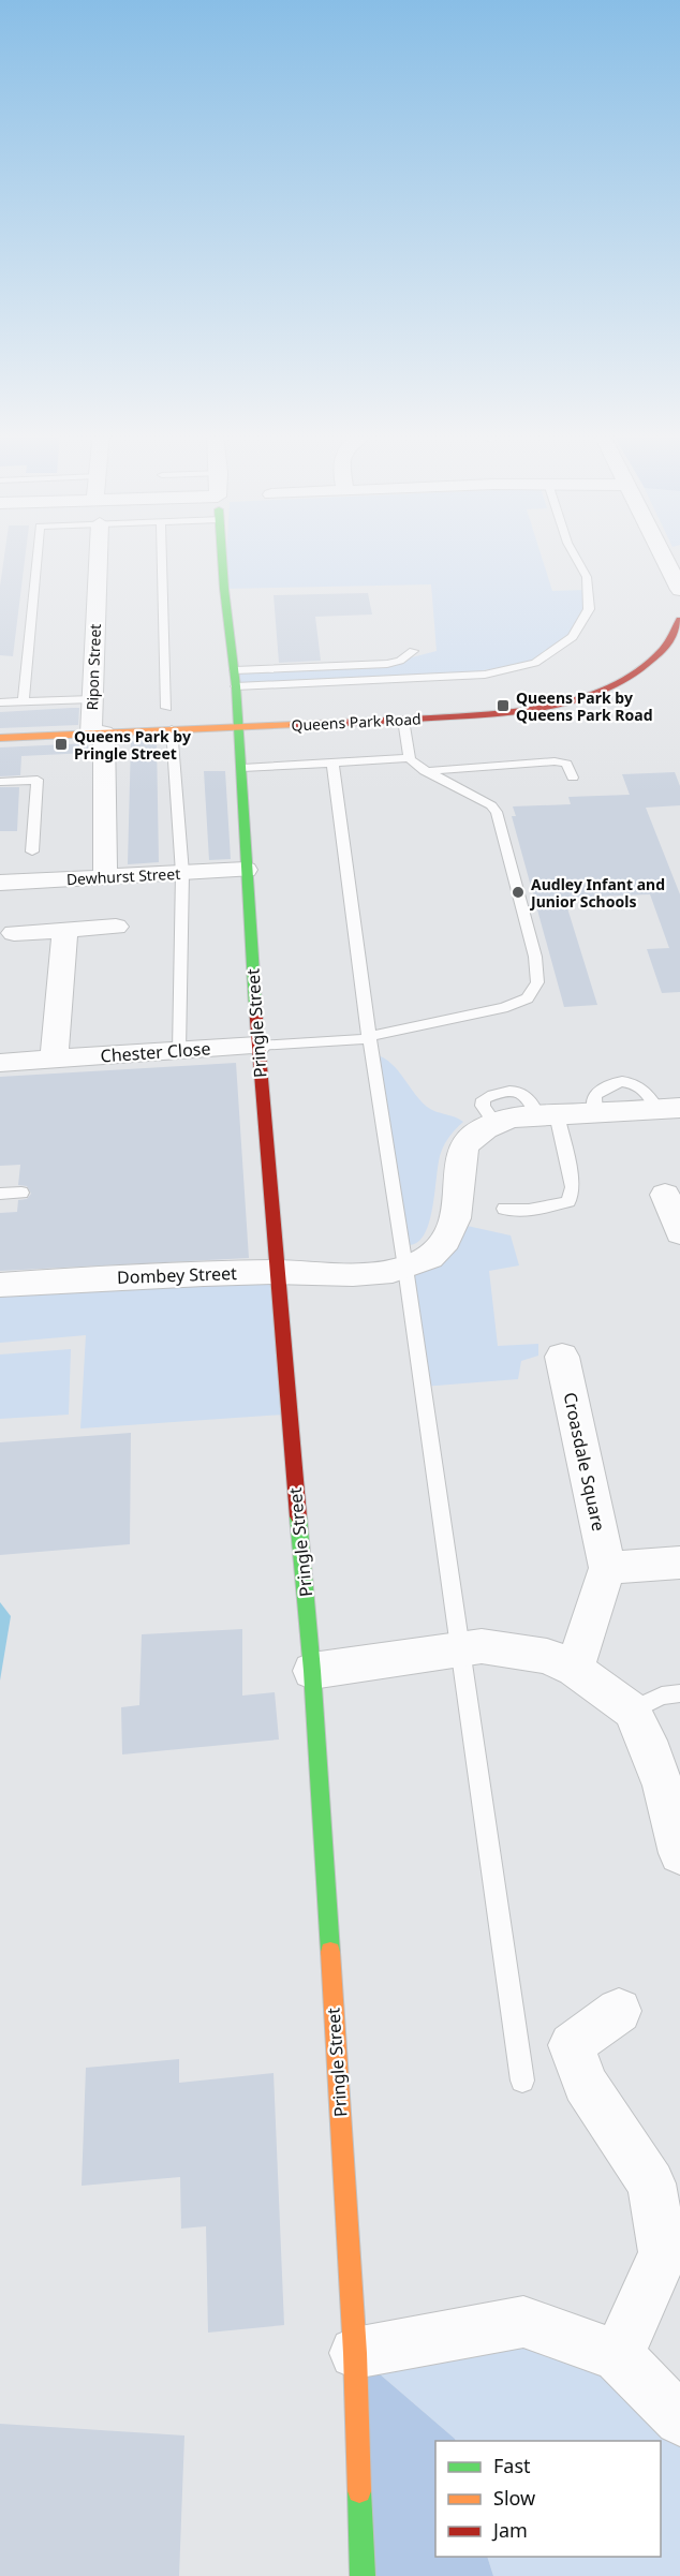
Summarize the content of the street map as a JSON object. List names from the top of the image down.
{
  "streets": {
    "street": [
      "Ripon Street",
      "Queens Park Road",
      "Dewhurst Street",
      "Pringle Street",
      "Chester Close",
      "Dombey Street",
      "Croasdale Square"
    ]
  },
  "crossings": [
    ["Ripon Street", "Queens Park Road"],
    ["Ripon Street", "Dewhurst Street"],
    ["Queens Park Road", "Pringle Street"],
    ["Dewhurst Street", "Pringle Street"],
    ["Pringle Street", "Chester Close"],
    ["Pringle Street", "Dombey Street"]
  ],
  "places": {
    "transit": ["Queens Park by Queens Park Road", "Queens Park by Pringle Street"],
    "other": ["Audley Infant and Junior Schools"]
  },
  "legend": ["Fast", "Slow", "Jam"]
}
